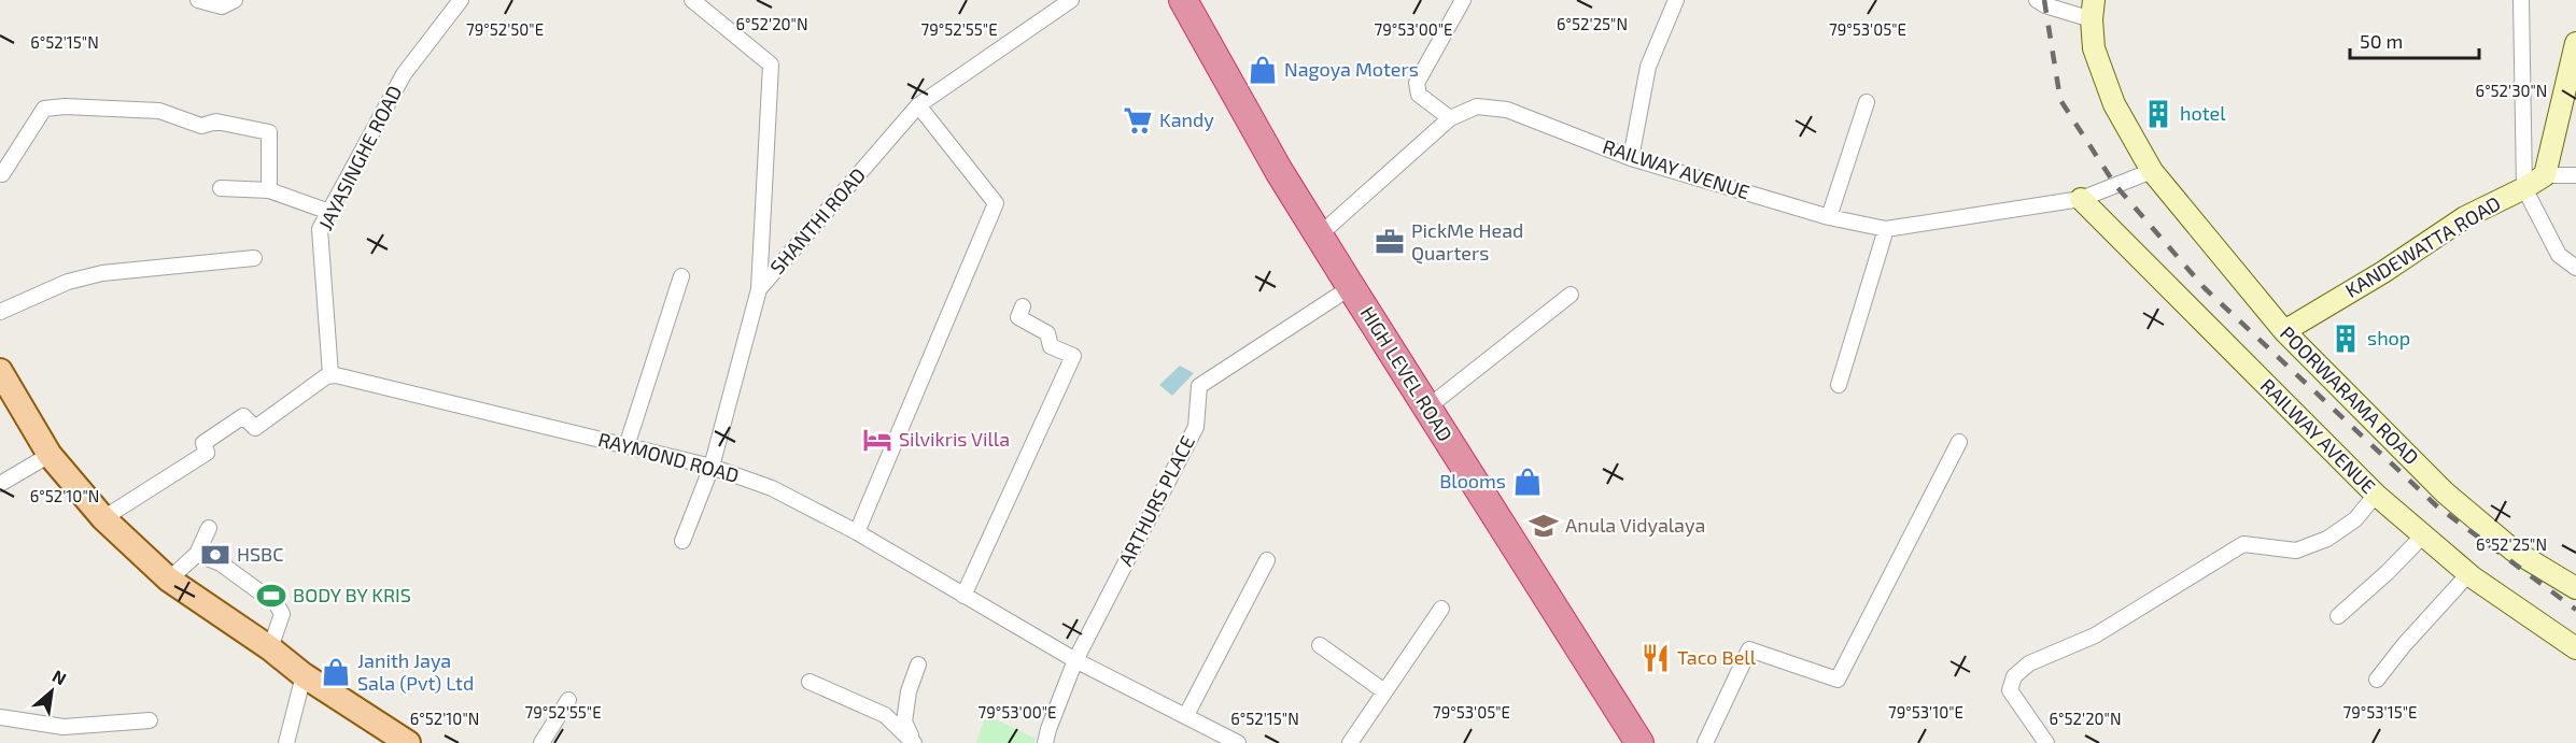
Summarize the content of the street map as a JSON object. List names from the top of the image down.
{
  "streets": {
    "highway": ["HIGH LEVEL ROAD"],
    "street": [
      "JAYASINGHE ROAD",
      "RAILWAY AVENUE",
      "SHANTHI ROAD",
      "KANDEWATTA ROAD",
      "POORWARAMA ROAD",
      "RAYMOND ROAD",
      "ARTHURS PLACE"
    ]
  },
  "crossings": [
    ["JAYASINGHE ROAD", "RAYMOND ROAD"],
    ["RAILWAY AVENUE", "HIGH LEVEL ROAD"],
    ["RAILWAY AVENUE", "POORWARAMA ROAD"],
    ["KANDEWATTA ROAD", "POORWARAMA ROAD"],
    ["HIGH LEVEL ROAD", "ARTHURS PLACE"],
    ["RAYMOND ROAD", "ARTHURS PLACE"]
  ],
  "places": {
    "shop": ["Nagoya Moters", "Blooms", "Janith Jaya Sala (Pvt) Ltd"],
    "building": ["hotel", "shop"],
    "supermarket": ["Kandy"],
    "office": ["PickMe Head Quarters"],
    "hotel": ["Silvikris Villa"],
    "school or university": ["Anula Vidyalaya"],
    "bank": ["HSBC"],
    "sports": ["BODY BY KRIS"],
    "restaurant": ["Taco Bell"]
  },
  "scale_bar": "50 m",
  "north": "top right",
  "coordinates": [
    "6°52'20\"N",
    "6°52'25\"N",
    "79°52'50\"E",
    "79°52'55\"E",
    "79°53'00\"E",
    "79°53'05\"E",
    "6°52'15\"N",
    "6°52'30\"N",
    "6°52'10\"N",
    "79°53'10\"E",
    "79°53'15\"E"
  ]
}
